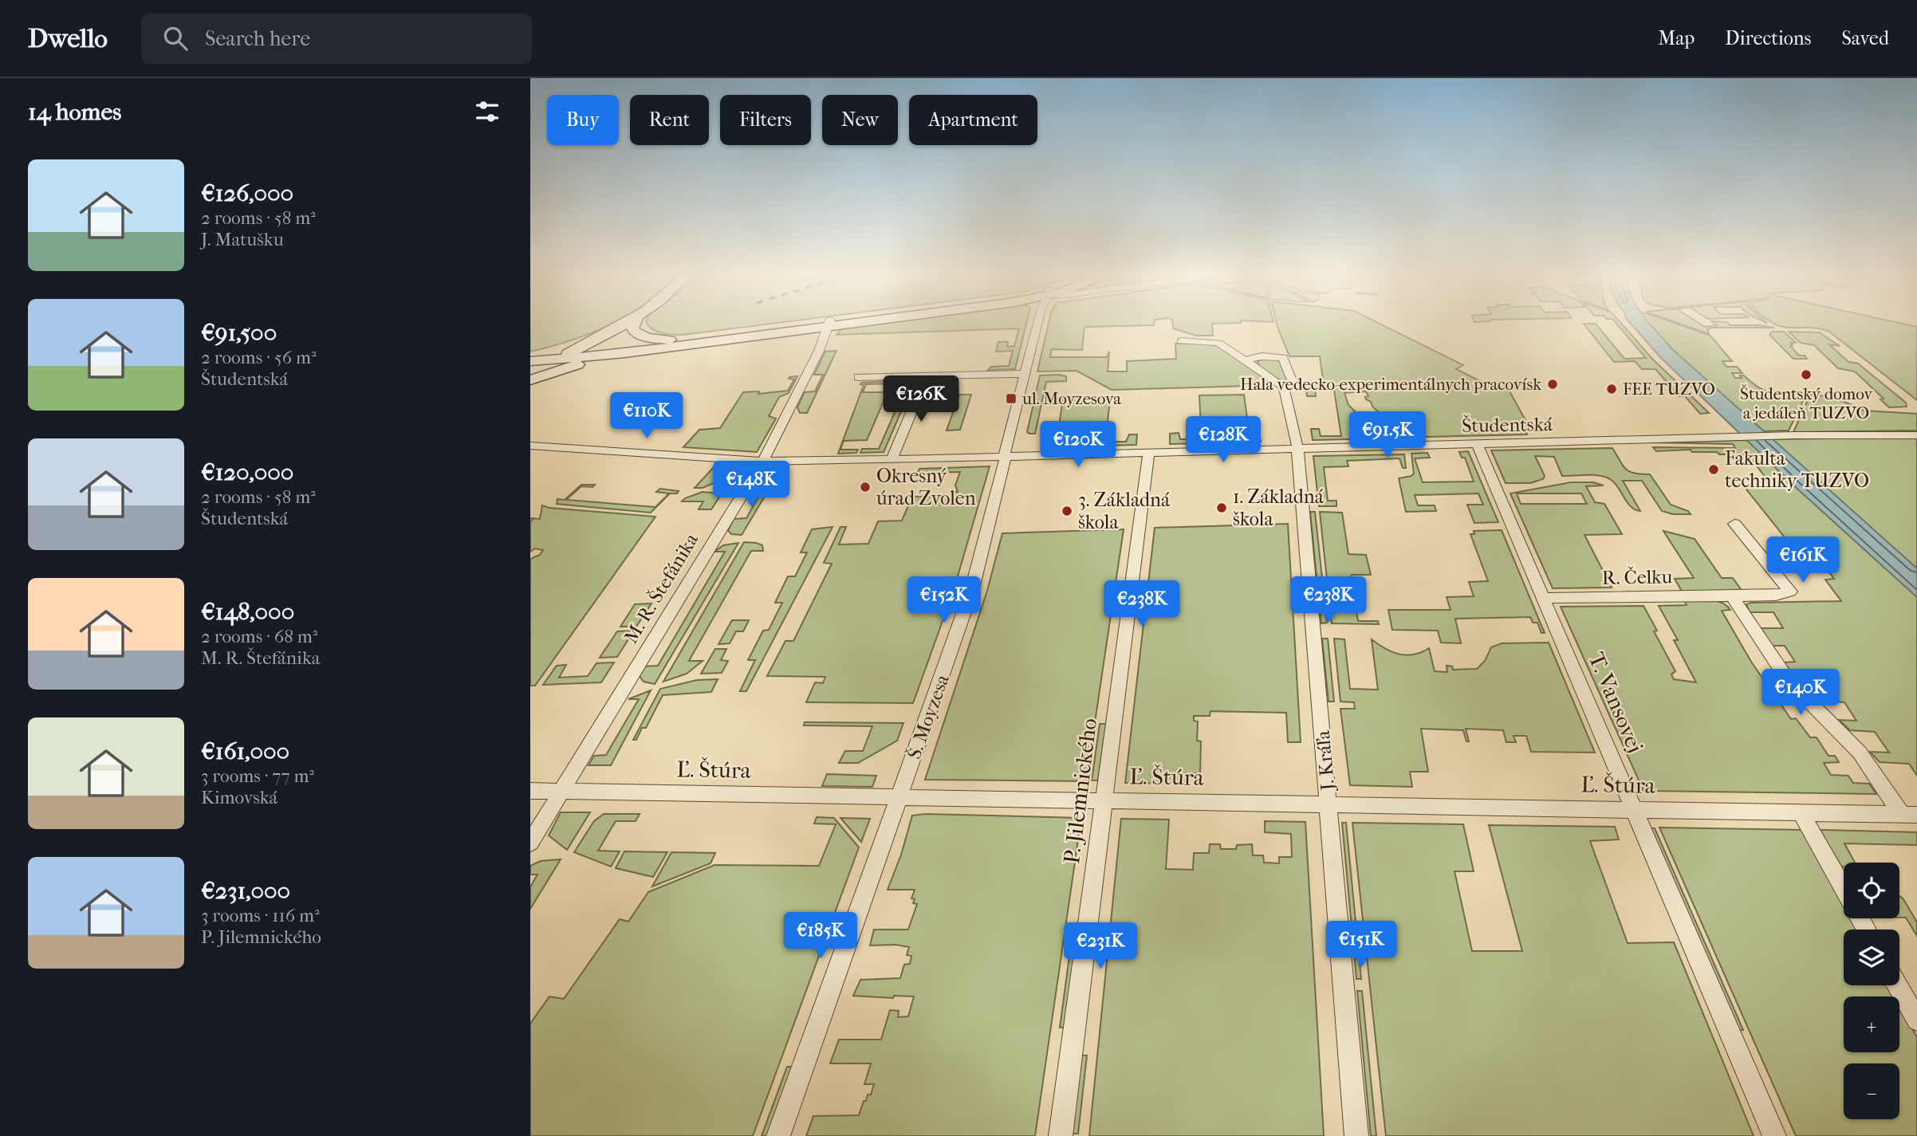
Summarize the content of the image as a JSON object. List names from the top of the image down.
{
  "streets": {
    "street": [
      "Študentská",
      "R. Čelku",
      "M. R. Štefánika",
      "T. Vansovej",
      "Š. Moyzesa",
      "J. Kráľa",
      "Ľ. Štúra",
      "P. Jilemnického"
    ]
  },
  "crossings": [
    ["Študentská", "M. R. Štefánika"],
    ["Študentská", "T. Vansovej"],
    ["Študentská", "Š. Moyzesa"],
    ["Študentská", "J. Kráľa"],
    ["Študentská", "P. Jilemnického"],
    ["R. Čelku", "T. Vansovej"],
    ["M. R. Štefánika", "Ľ. Štúra"],
    ["T. Vansovej", "Ľ. Štúra"],
    ["Š. Moyzesa", "Ľ. Štúra"],
    ["J. Kráľa", "Ľ. Štúra"],
    ["Ľ. Štúra", "P. Jilemnického"]
  ],
  "places": {
    "other": [
      "Študentský domov a jedáleň TUZVO",
      "Hala vedecko-experimentálnych pracovísk",
      "FEE TUZVO",
      "Fakulta techniky TUZVO",
      "Okresný úrad Zvolen",
      "1. Základná škola",
      "3. Základná škola"
    ],
    "transit": ["ul. Moyzesova"]
  },
  "page": {
    "header": "Dwello",
    "search": "Search here",
    "nav": ["Map", "Directions", "Saved"],
    "heading": "14 homes",
    "chip": [
      "Buy",
      "Rent",
      "Filters",
      "New",
      "Apartment"
    ],
    "list": [
      {
        "name": "€126,000",
        "note": "2 rooms · 58 m² · J. Matušku"
      },
      {
        "name": "€91,500",
        "note": "2 rooms · 56 m² · Študentská"
      },
      {
        "name": "€120,000",
        "note": "2 rooms · 58 m² · Študentská"
      },
      {
        "name": "€148,000",
        "note": "2 rooms · 68 m² · M. R. Štefánika"
      },
      {
        "name": "€161,000",
        "note": "3 rooms · 77 m² · Kimovská"
      },
      {
        "name": "€231,000",
        "note": "3 rooms · 116 m² · P. Jilemnického"
      }
    ],
    "price": [
      "€126K",
      "€110K",
      "€91.5K",
      "€128K",
      "€120K",
      "€148K",
      "€161K",
      "€152K",
      "€238K",
      "€238K",
      "€140K",
      "€185K",
      "€151K",
      "€231K"
    ],
    "map_buttons": ["+", "−"]
  }
}
